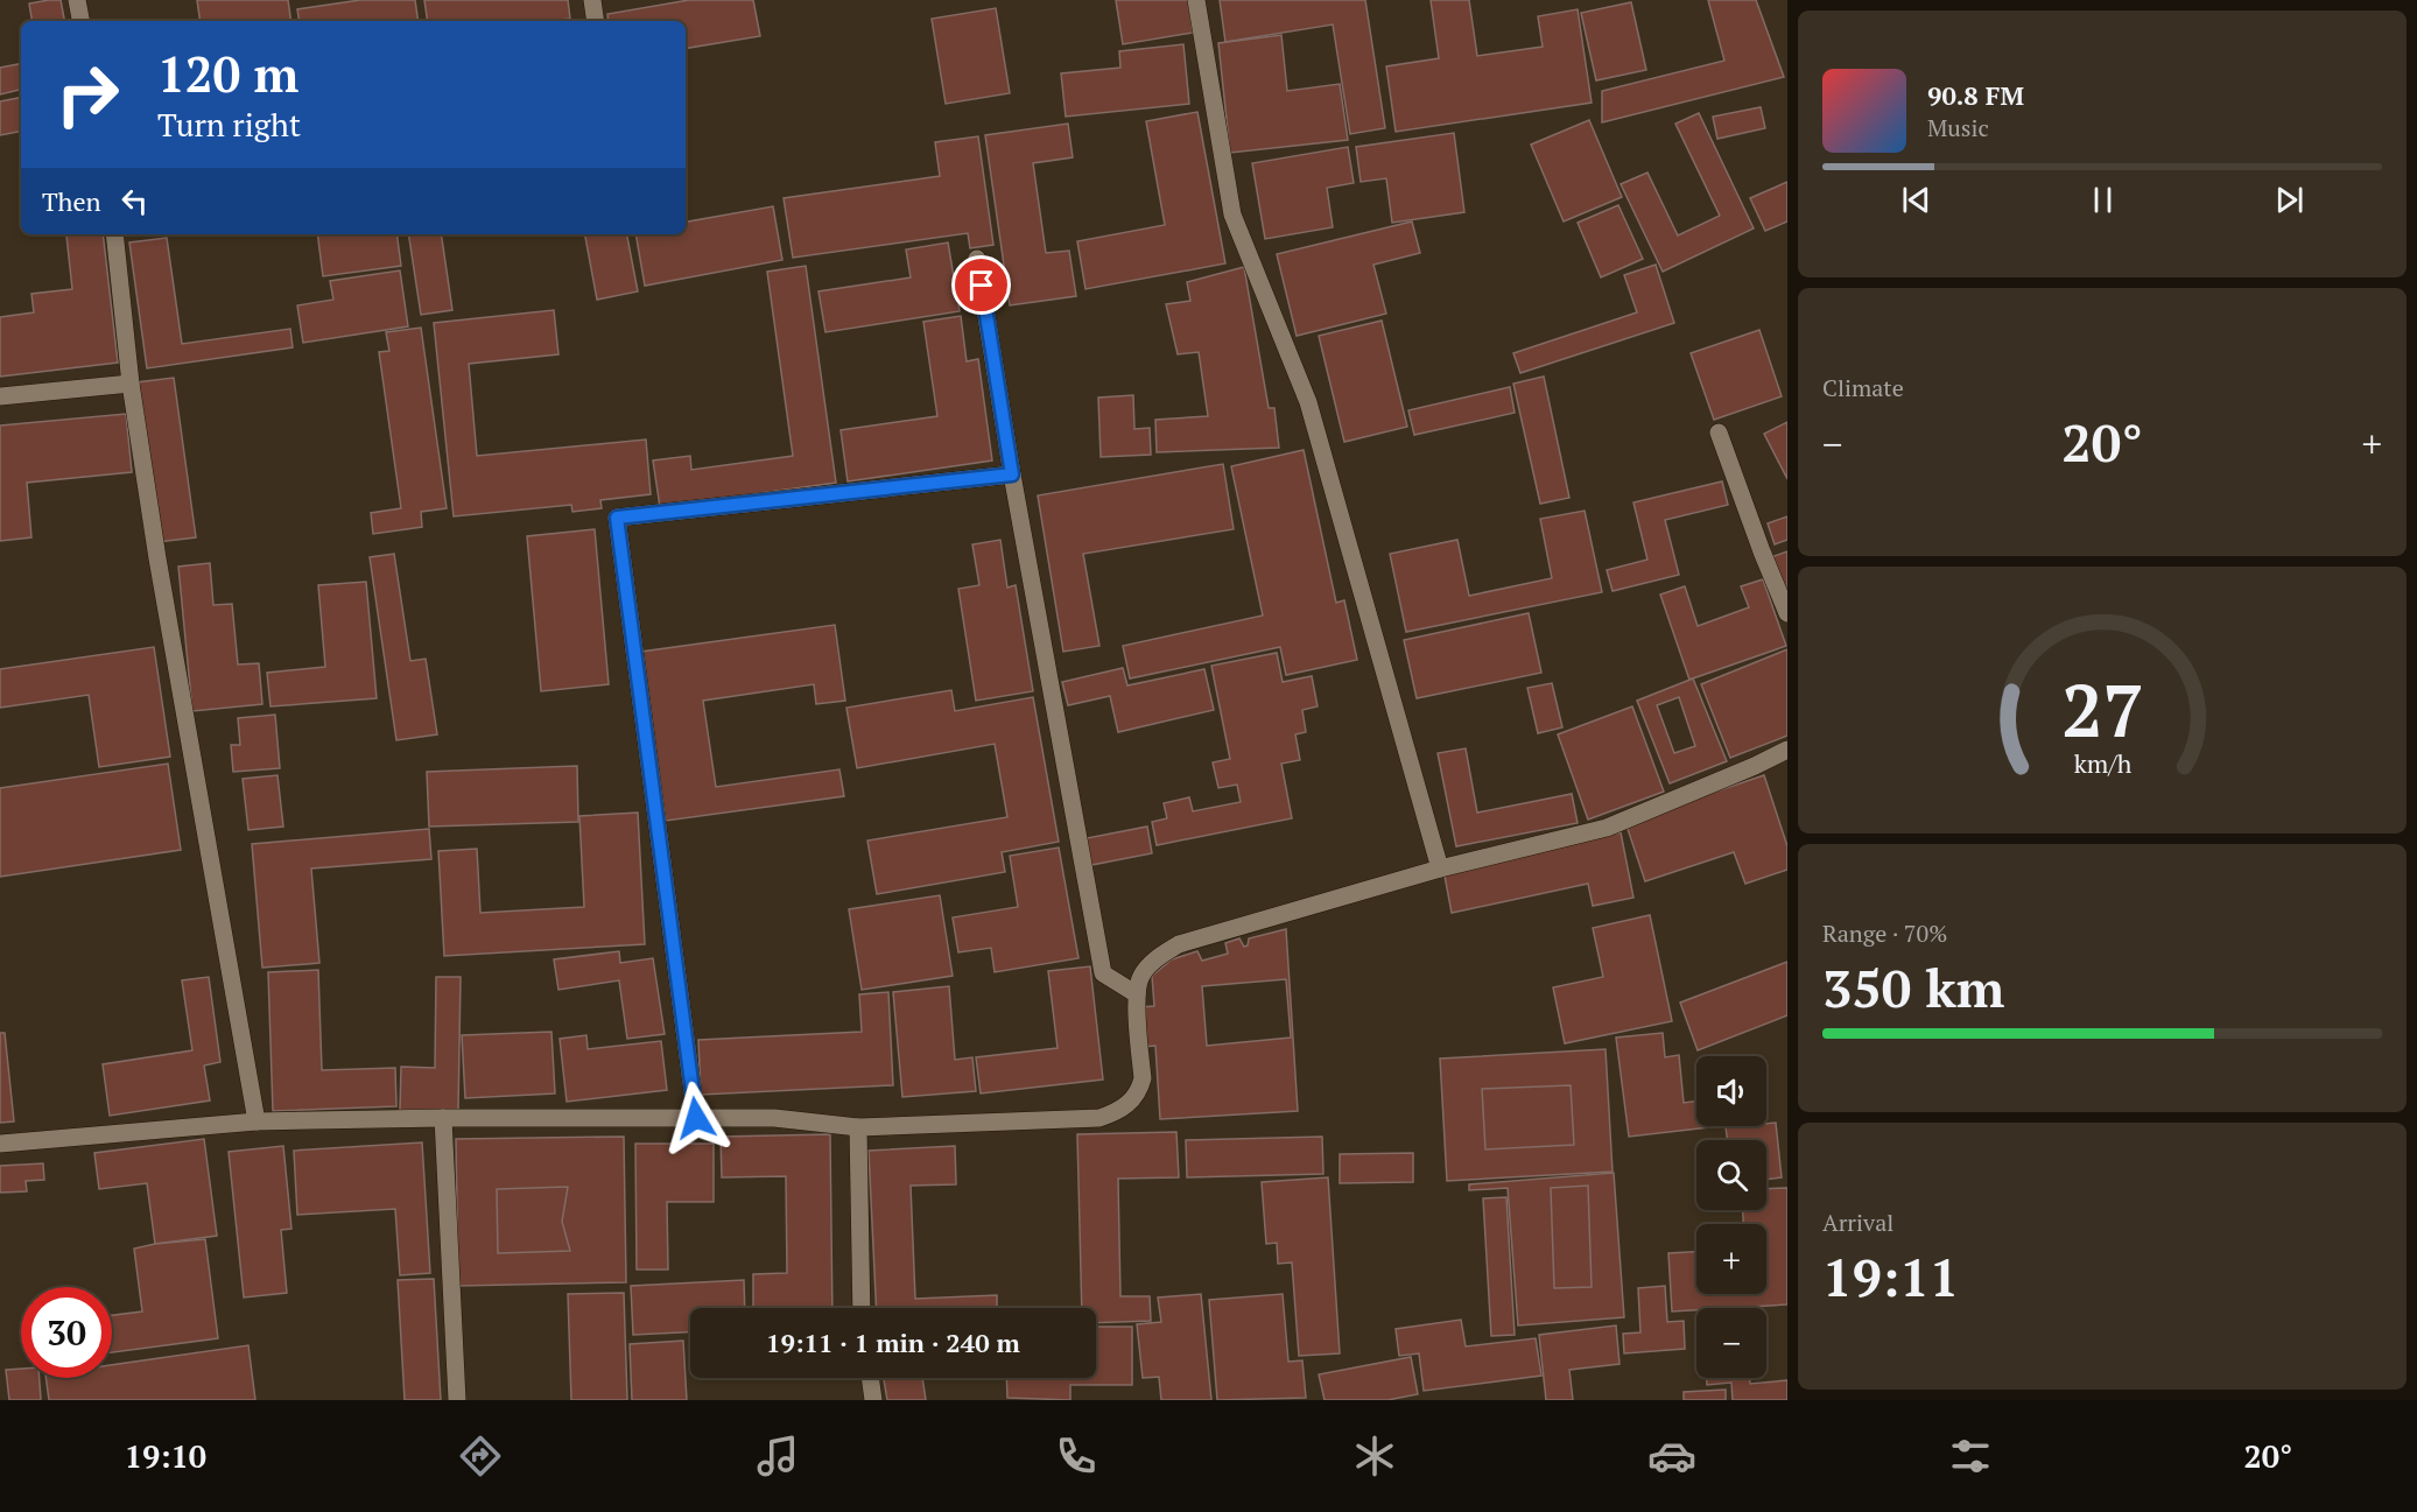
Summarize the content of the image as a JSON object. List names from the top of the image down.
{
  "page": {
    "turn": ["120 m", "Turn right"],
    "song": ["90.8 FM", "Music"],
    "then": "Then",
    "tile": [
      "Climate",
      ["Range · 70%", "350 km"],
      ["Arrival", "19:11"]
    ],
    "heat": ["−", "20°", "+"],
    "map_buttons": ["+", "−"],
    "limit": "30",
    "trip": "19:11 · 1 min · 240 m",
    "tabs": ["19:10", "20°"],
    "gauge": ["27", "km/h"]
  }
}
